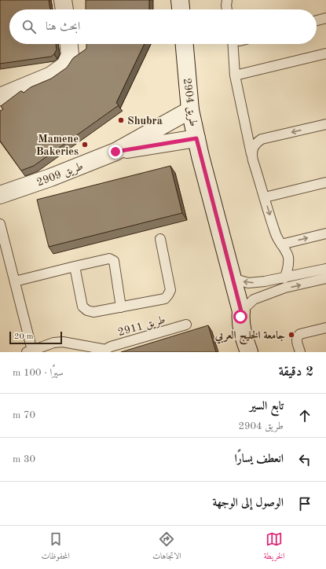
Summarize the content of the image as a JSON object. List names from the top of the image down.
{
  "streets": {
    "street": ["طريق 2904", "طريق 2909"],
    "lane": ["طريق 2911"]
  },
  "places": ["Shubra", "Mamene Bakeries", "جامعة الخليج العربي"],
  "scale_bar": "20 m",
  "page": {
    "search": "ابحث هنا",
    "scale": "20 m",
    "heading": ["2 دقيقة", "سيرًا · 100 m"],
    "list": [
      ["تابع السير", "طريق 2904", "70 m"],
      ["انعطف يسارًا", "30 m"],
      "الوصول إلى الوجهة"
    ],
    "nav": ["الخريطة", "الاتجاهات", "المحفوظات"]
  }
}
